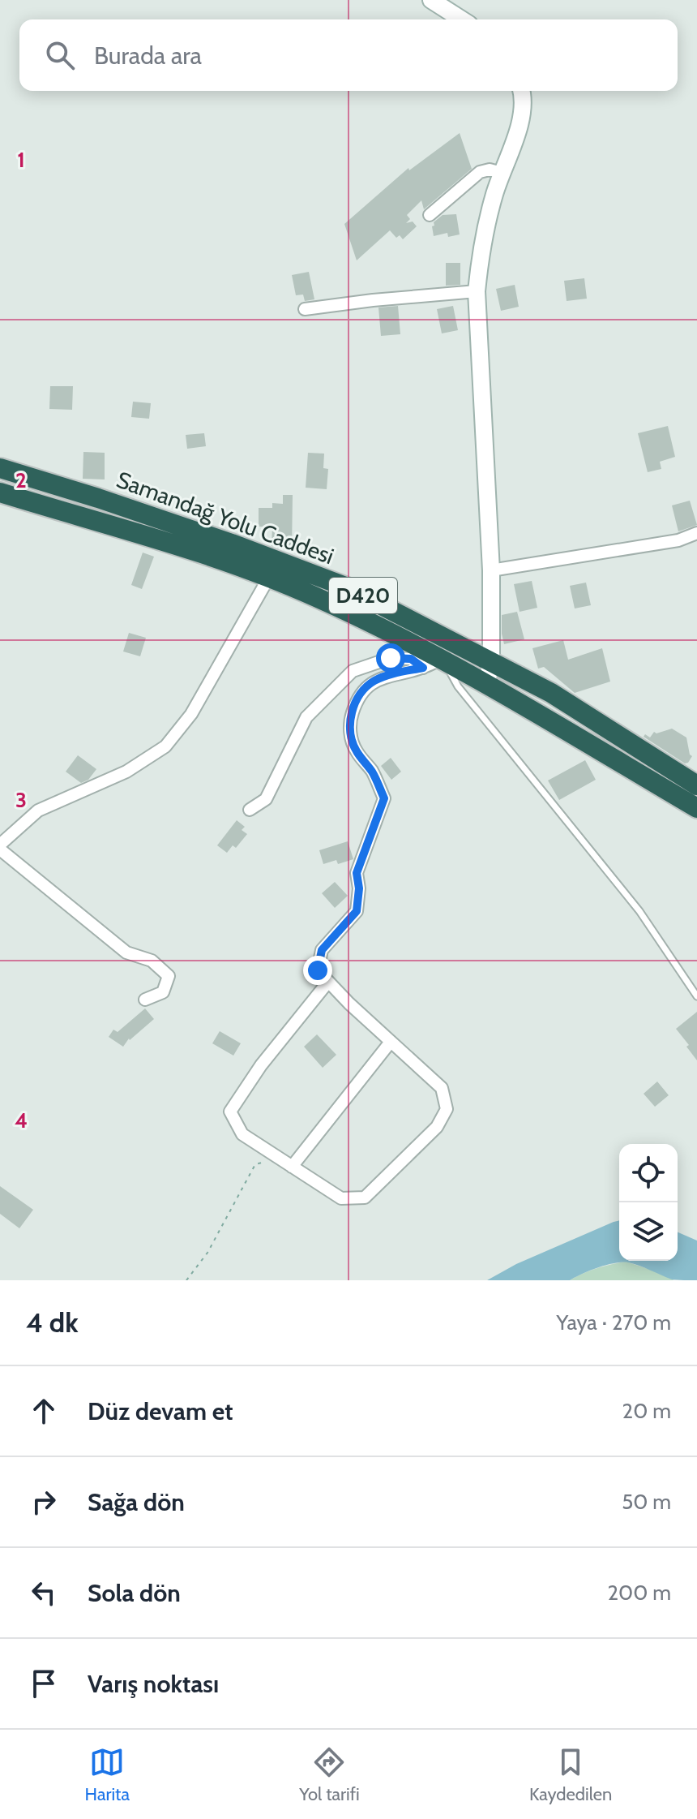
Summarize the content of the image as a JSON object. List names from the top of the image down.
{
  "streets": {
    "highway": ["Samandağ Yolu Caddesi", "D420"]
  },
  "page": {
    "search": "Burada ara",
    "heading": ["4 dk", "Yaya · 270 m"],
    "list": [
      ["Düz devam et", "20 m"],
      ["Sağa dön", "50 m"],
      ["Sola dön", "200 m"],
      "Varış noktası"
    ],
    "nav": ["Harita", "Yol tarifi", "Kaydedilen"]
  },
  "grid": {
    "rows": [
      "1",
      "2",
      "3",
      "4"
    ]
  }
}
